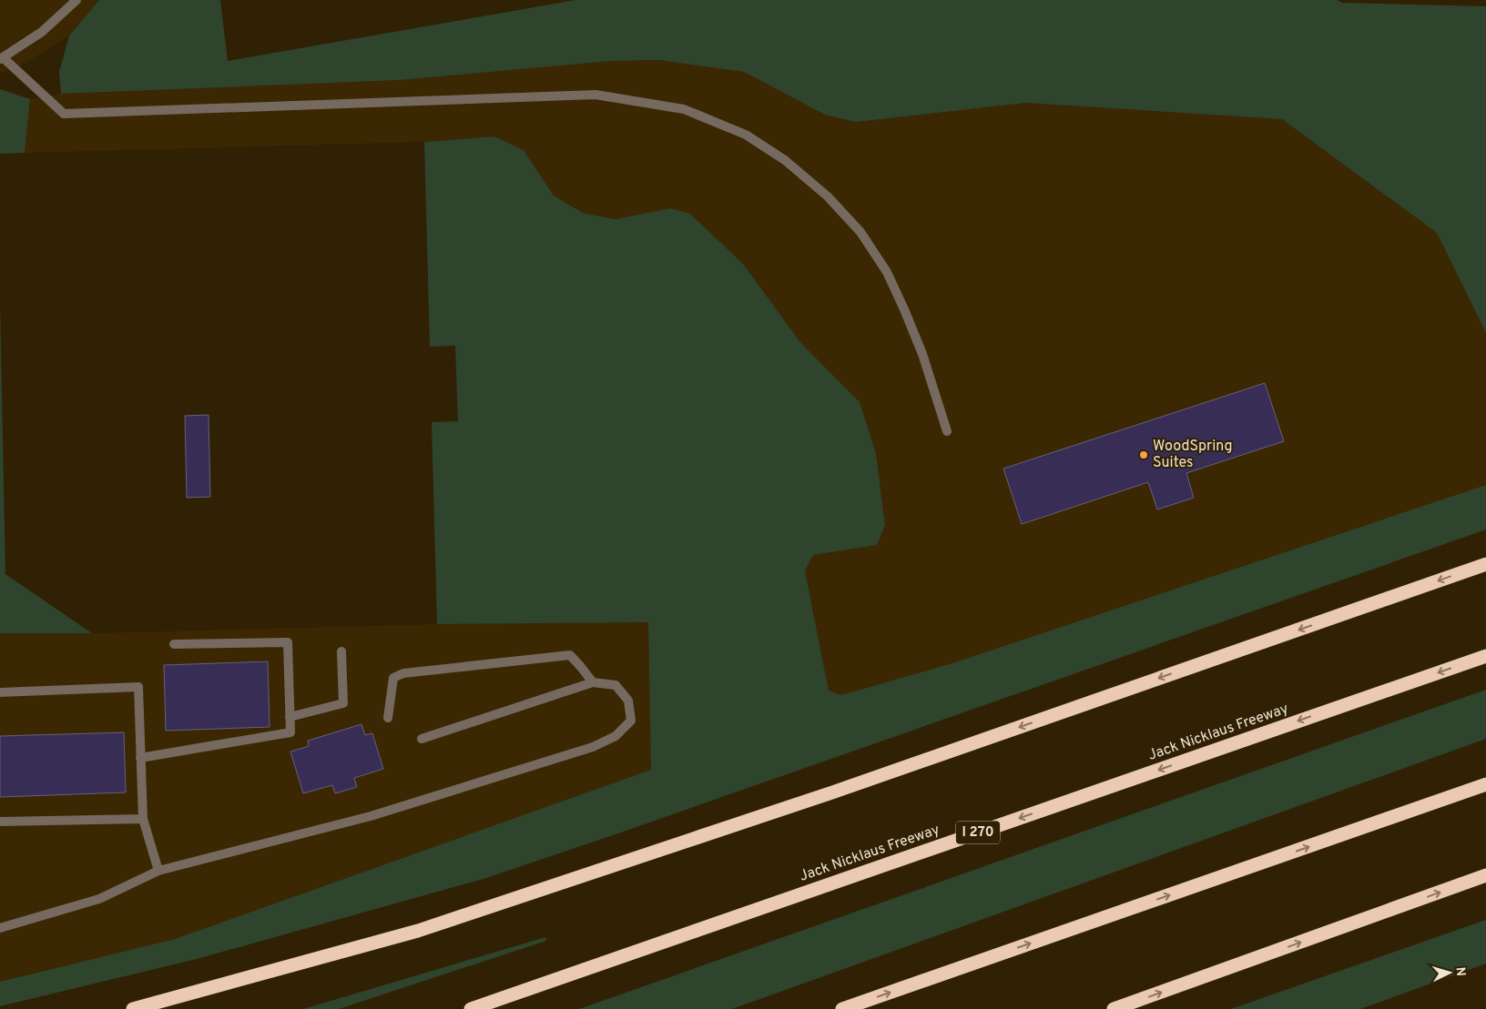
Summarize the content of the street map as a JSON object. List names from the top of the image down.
{
  "streets": {
    "highway": ["Jack Nicklaus Freeway", "I 270"]
  },
  "places": ["WoodSpring Suites"],
  "north": "right"
}
